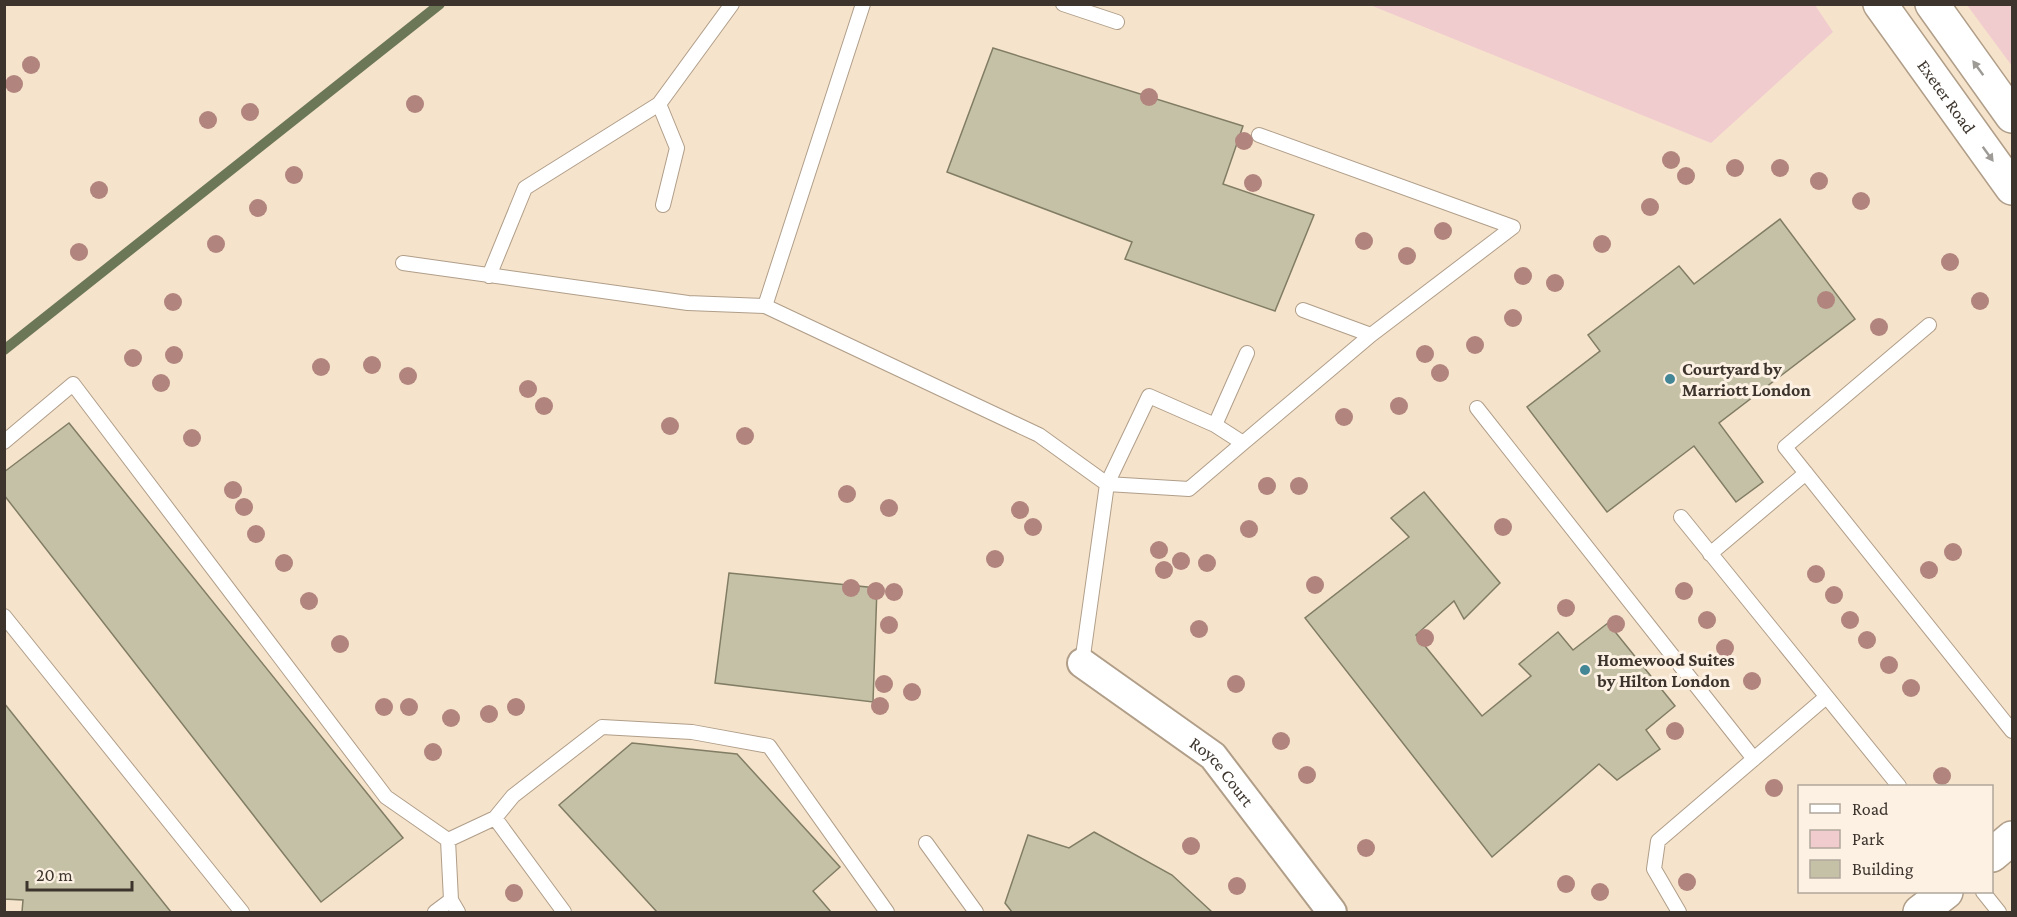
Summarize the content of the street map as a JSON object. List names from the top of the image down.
{
  "streets": {
    "street": ["Exeter Road", "Royce Court"]
  },
  "places": ["Courtyard by Marriott London", "Homewood Suites by Hilton London"],
  "legend": ["Road", "Park", "Building"],
  "scale_bar": "20 m"
}
